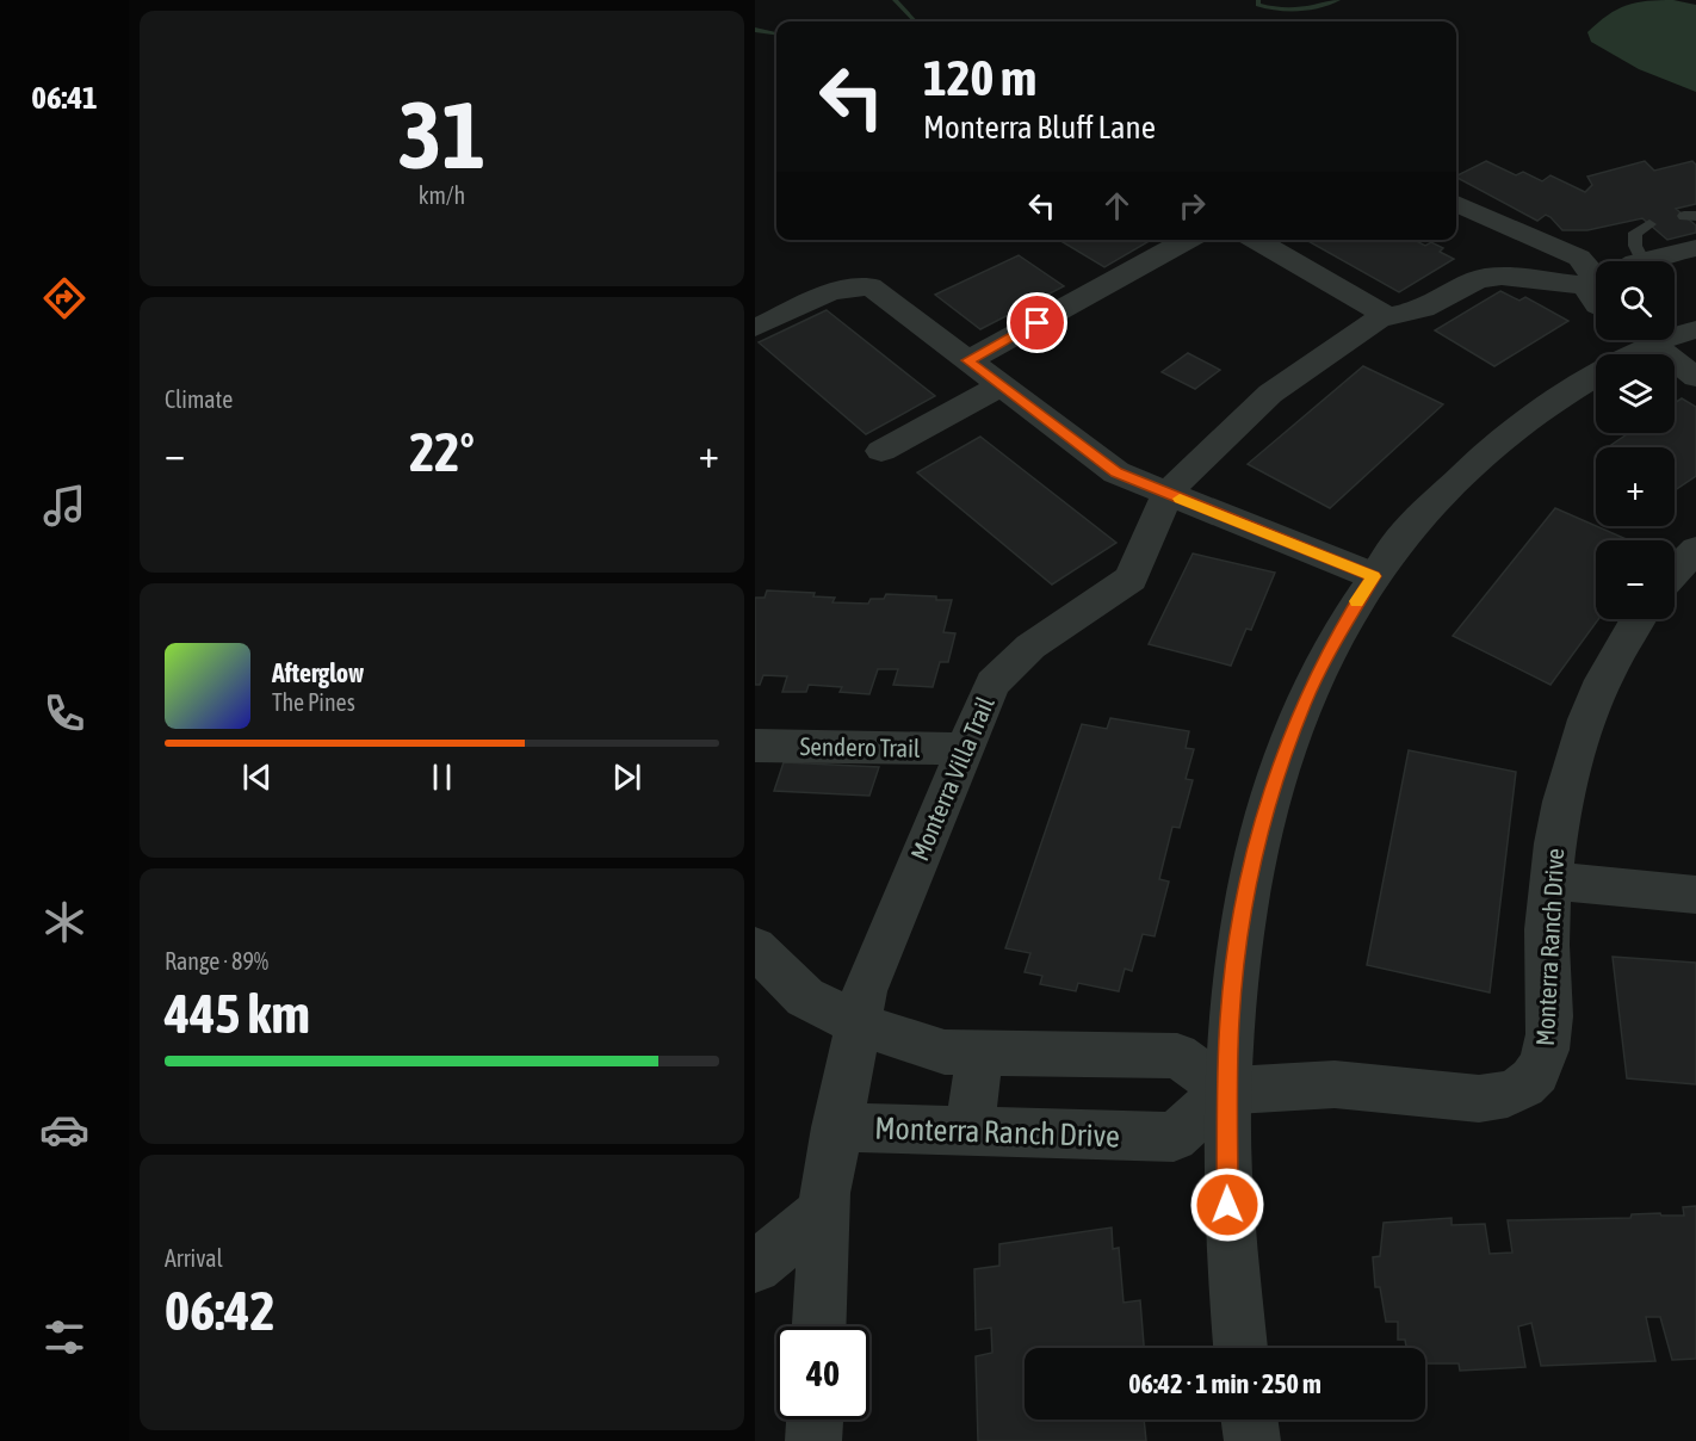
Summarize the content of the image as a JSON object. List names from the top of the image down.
{
  "streets": {
    "street": ["Sendero Trail", "Monterra Villa Trail", "Monterra Ranch Drive"]
  },
  "crossings": [
    ["Sendero Trail", "Monterra Villa Trail"],
    ["Monterra Villa Trail", "Monterra Ranch Drive"]
  ],
  "page": {
    "tabs": "06:41",
    "tile": [
      ["31", "km/h"],
      "Climate",
      ["Range · 89%", "445 km"],
      ["Arrival", "06:42"]
    ],
    "turn": ["120 m", "Monterra Bluff Lane"],
    "map_buttons": ["+", "−"],
    "heat": ["−", "22°", "+"],
    "song": ["Afterglow", "The Pines"],
    "limit": "40",
    "trip": "06:42 · 1 min · 250 m"
  }
}
